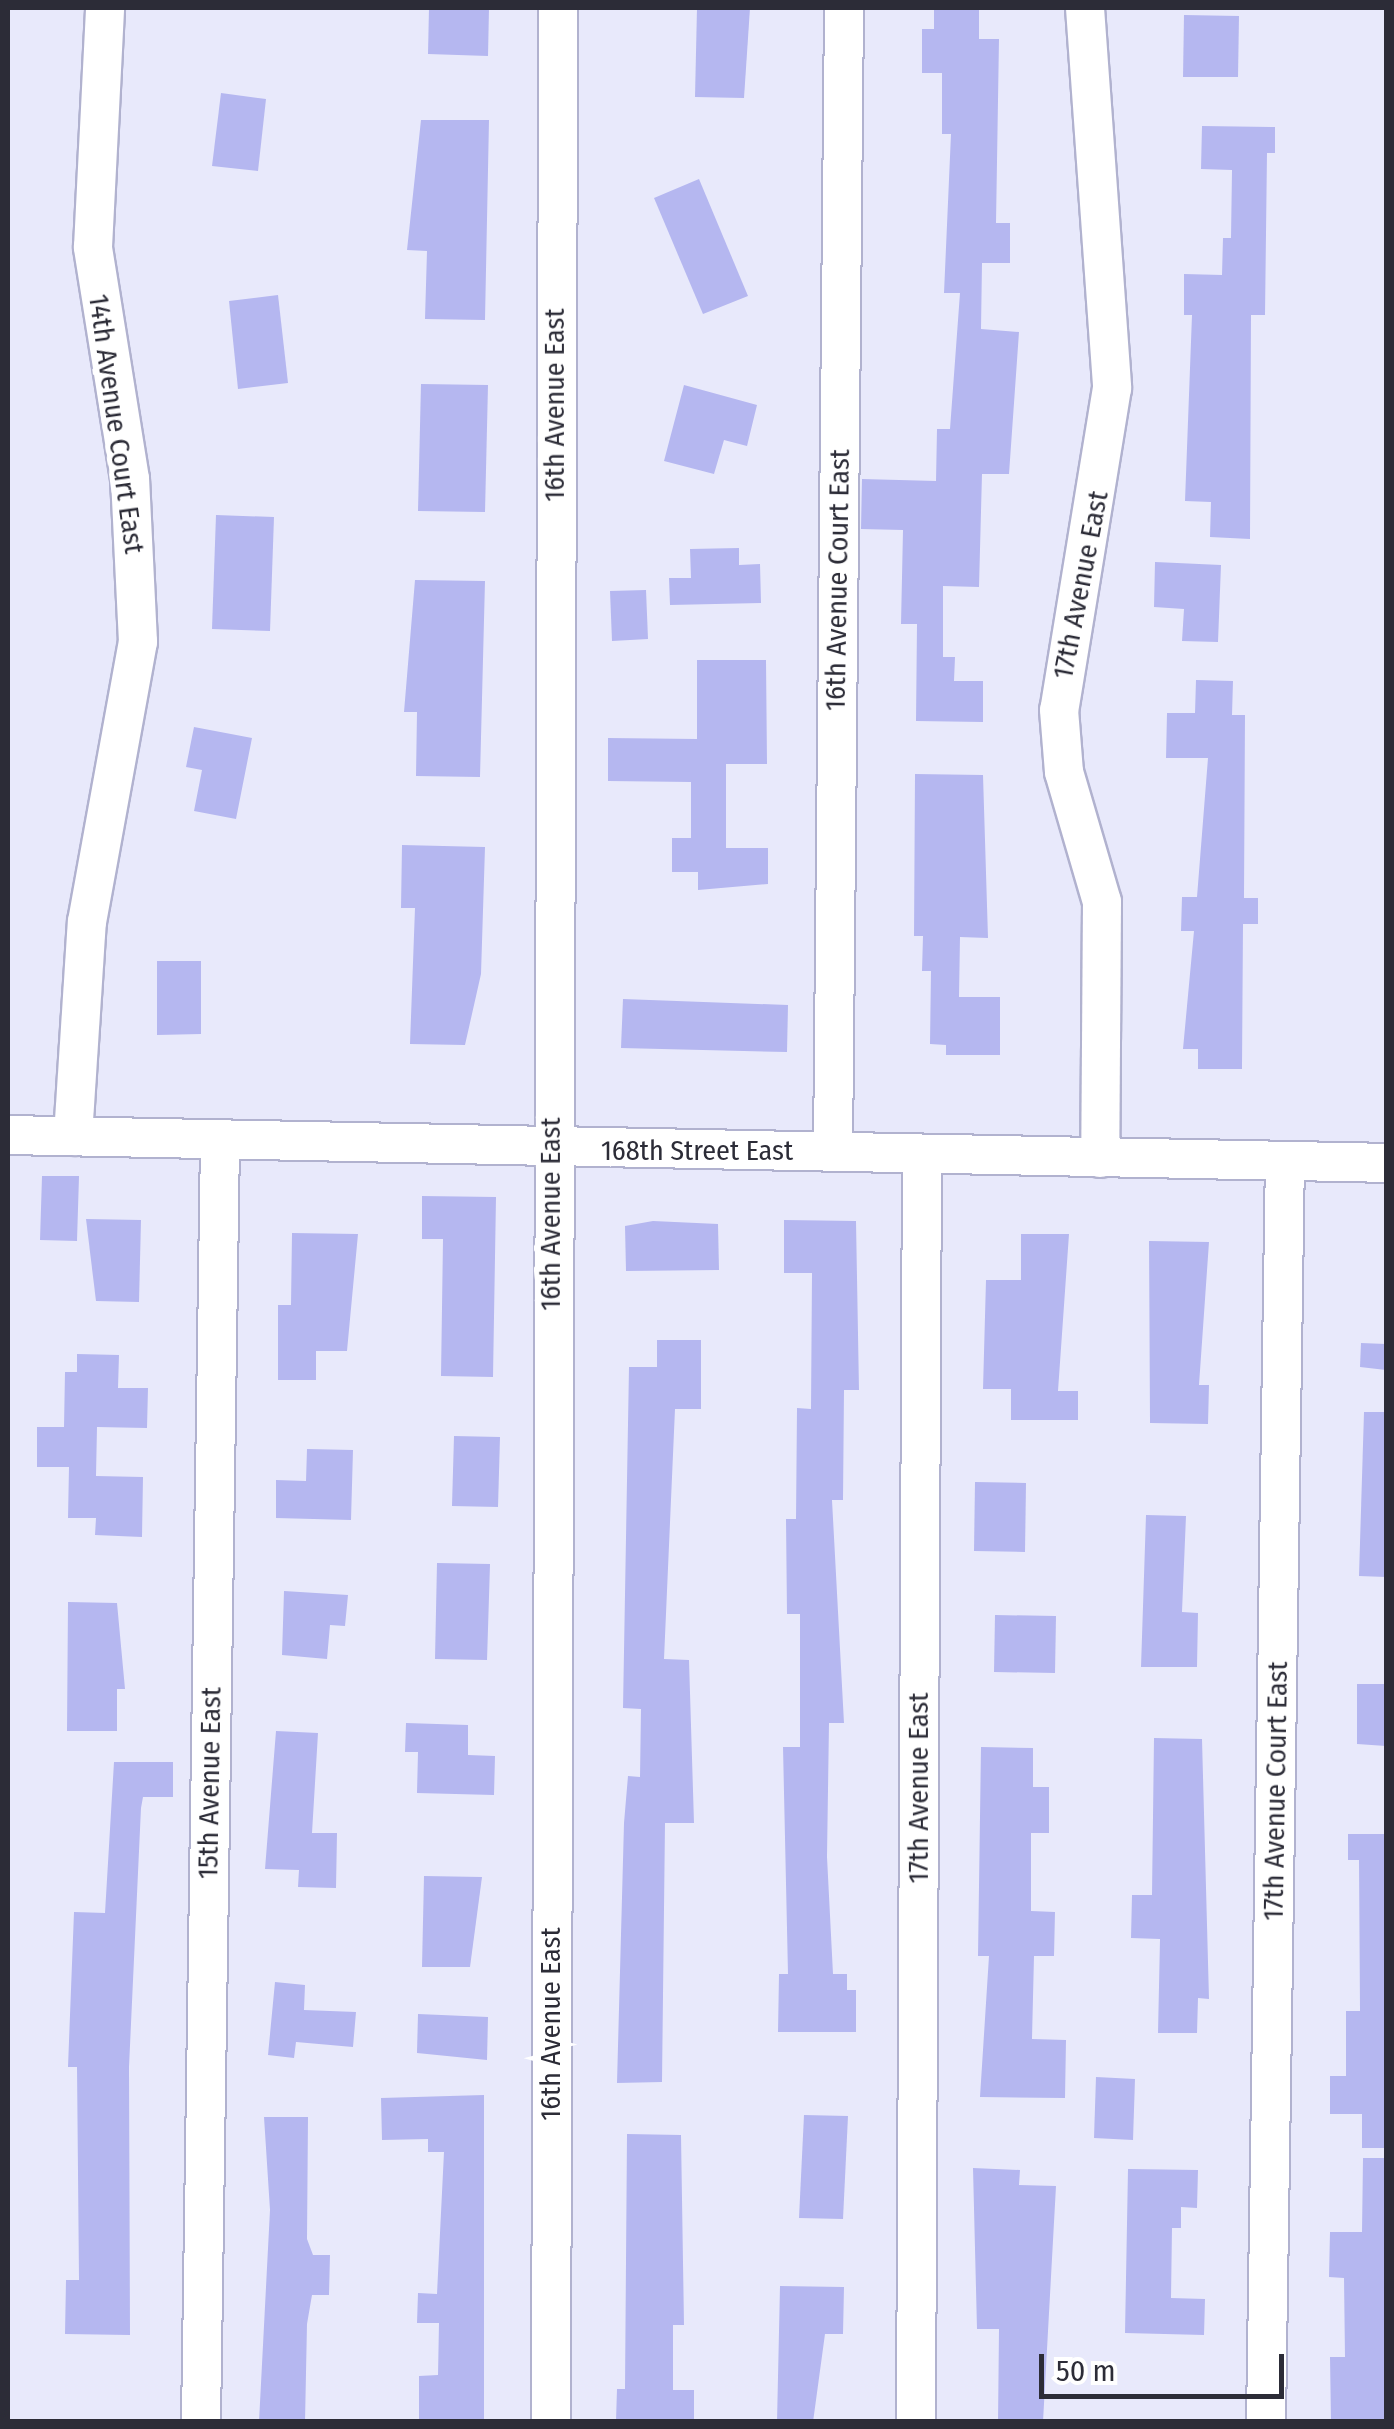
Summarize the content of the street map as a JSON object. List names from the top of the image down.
{
  "streets": {
    "street": [
      "16th Avenue East",
      "14th Avenue Court East",
      "16th Avenue Court East",
      "17th Avenue East",
      "168th Street East",
      "15th Avenue East",
      "17th Avenue Court East"
    ]
  },
  "crossings": [
    ["16th Avenue East", "168th Street East"],
    ["14th Avenue Court East", "168th Street East"],
    ["16th Avenue Court East", "168th Street East"],
    ["17th Avenue East", "168th Street East"],
    ["168th Street East", "15th Avenue East"],
    ["168th Street East", "17th Avenue Court East"]
  ],
  "scale_bar": "50 m"
}
